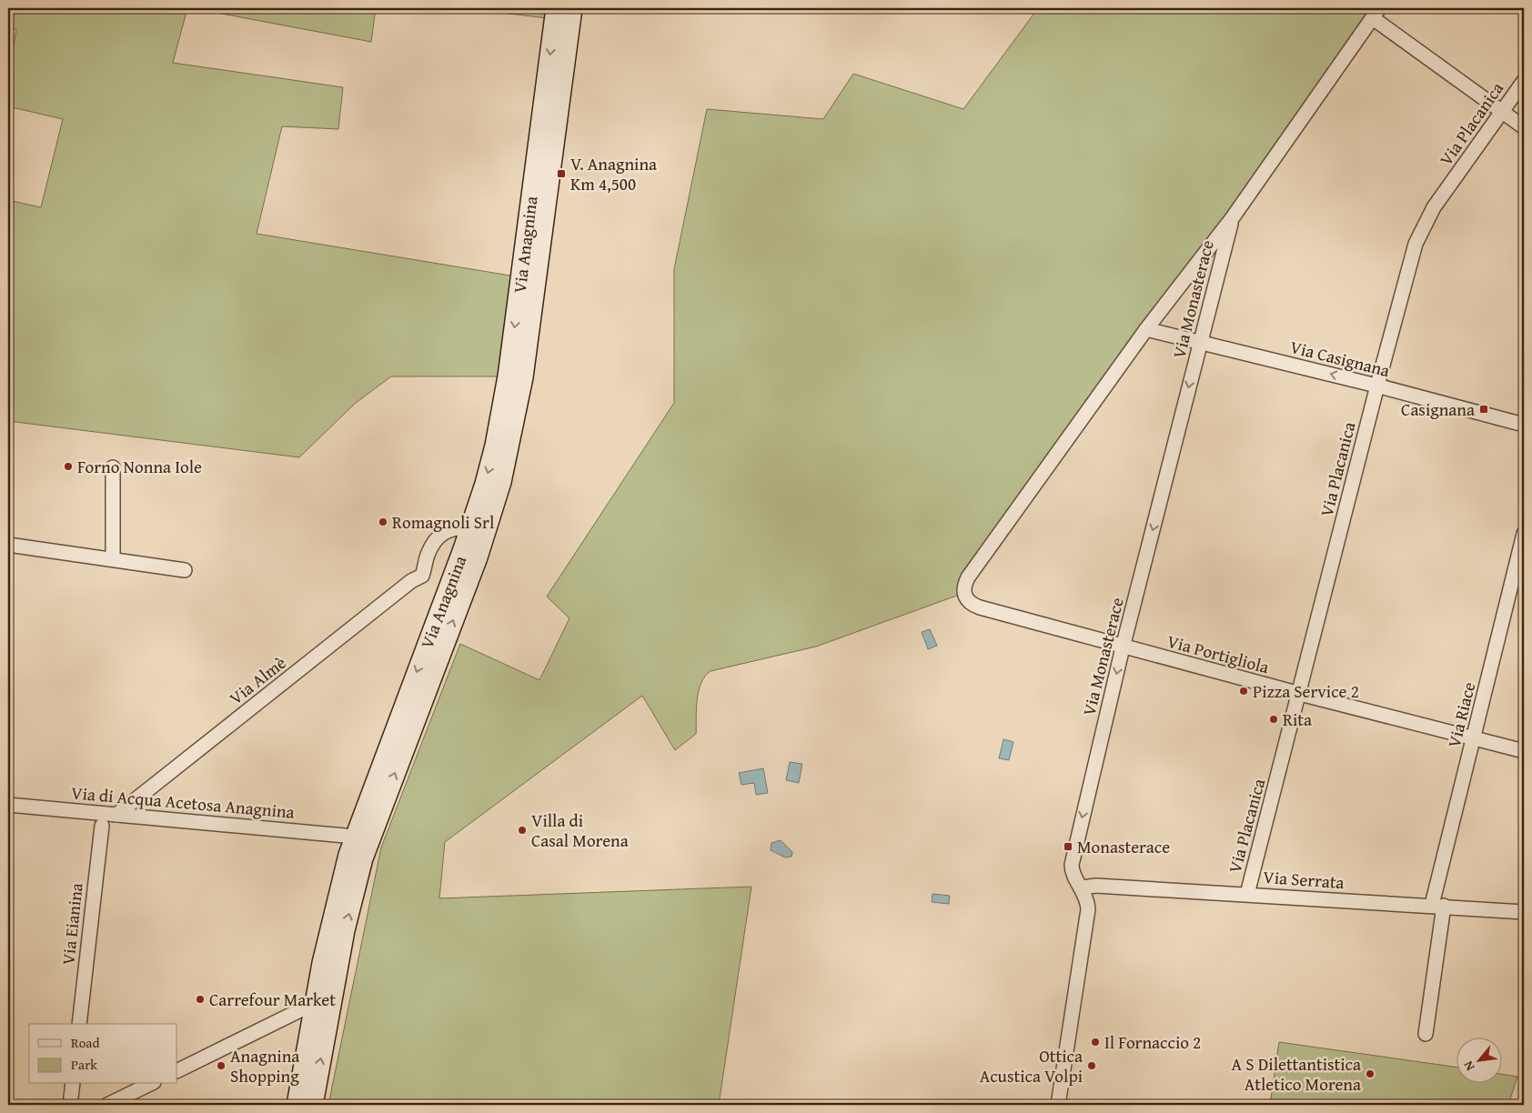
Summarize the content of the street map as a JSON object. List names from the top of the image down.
{
  "streets": {
    "main road": ["Via Anagnina"],
    "street": [
      "Via Placanica",
      "Via Monasterace",
      "Via Casignana",
      "Via Portigliola",
      "Via Almè",
      "Via Riace",
      "Via di Acqua Acetosa Anagnina",
      "Via Serrata",
      "Via Eianina"
    ]
  },
  "crossings": [
    ["Via Placanica", "Via Casignana"],
    ["Via Placanica", "Via Portigliola"],
    ["Via Placanica", "Via Serrata"],
    ["Via Anagnina", "Via Almè"],
    ["Via Anagnina", "Via di Acqua Acetosa Anagnina"],
    ["Via Monasterace", "Via Casignana"],
    ["Via Monasterace", "Via Portigliola"],
    ["Via Monasterace", "Via Serrata"],
    ["Via Casignana", "Via Portigliola"],
    ["Via Portigliola", "Via Riace"],
    ["Via Almè", "Via di Acqua Acetosa Anagnina"],
    ["Via Riace", "Via Serrata"]
  ],
  "one_way": ["Via Monasterace", "Via Casignana"],
  "places": {
    "transit": ["V. Anagnina Km 4,500", "Casignana", "Monasterace"],
    "other": [
      "Forno Nonna Iole",
      "Romagnoli Srl",
      "Pizza Service 2",
      "Rita",
      "Villa di Casal Morena",
      "Carrefour Market",
      "Il Fornaccio 2",
      "Anagnina Shopping",
      "Ottica Acustica Volpi",
      "A S Dilettantistica Atletico Morena"
    ]
  },
  "legend": ["Road", "Park"],
  "north": "bottom left"
}
